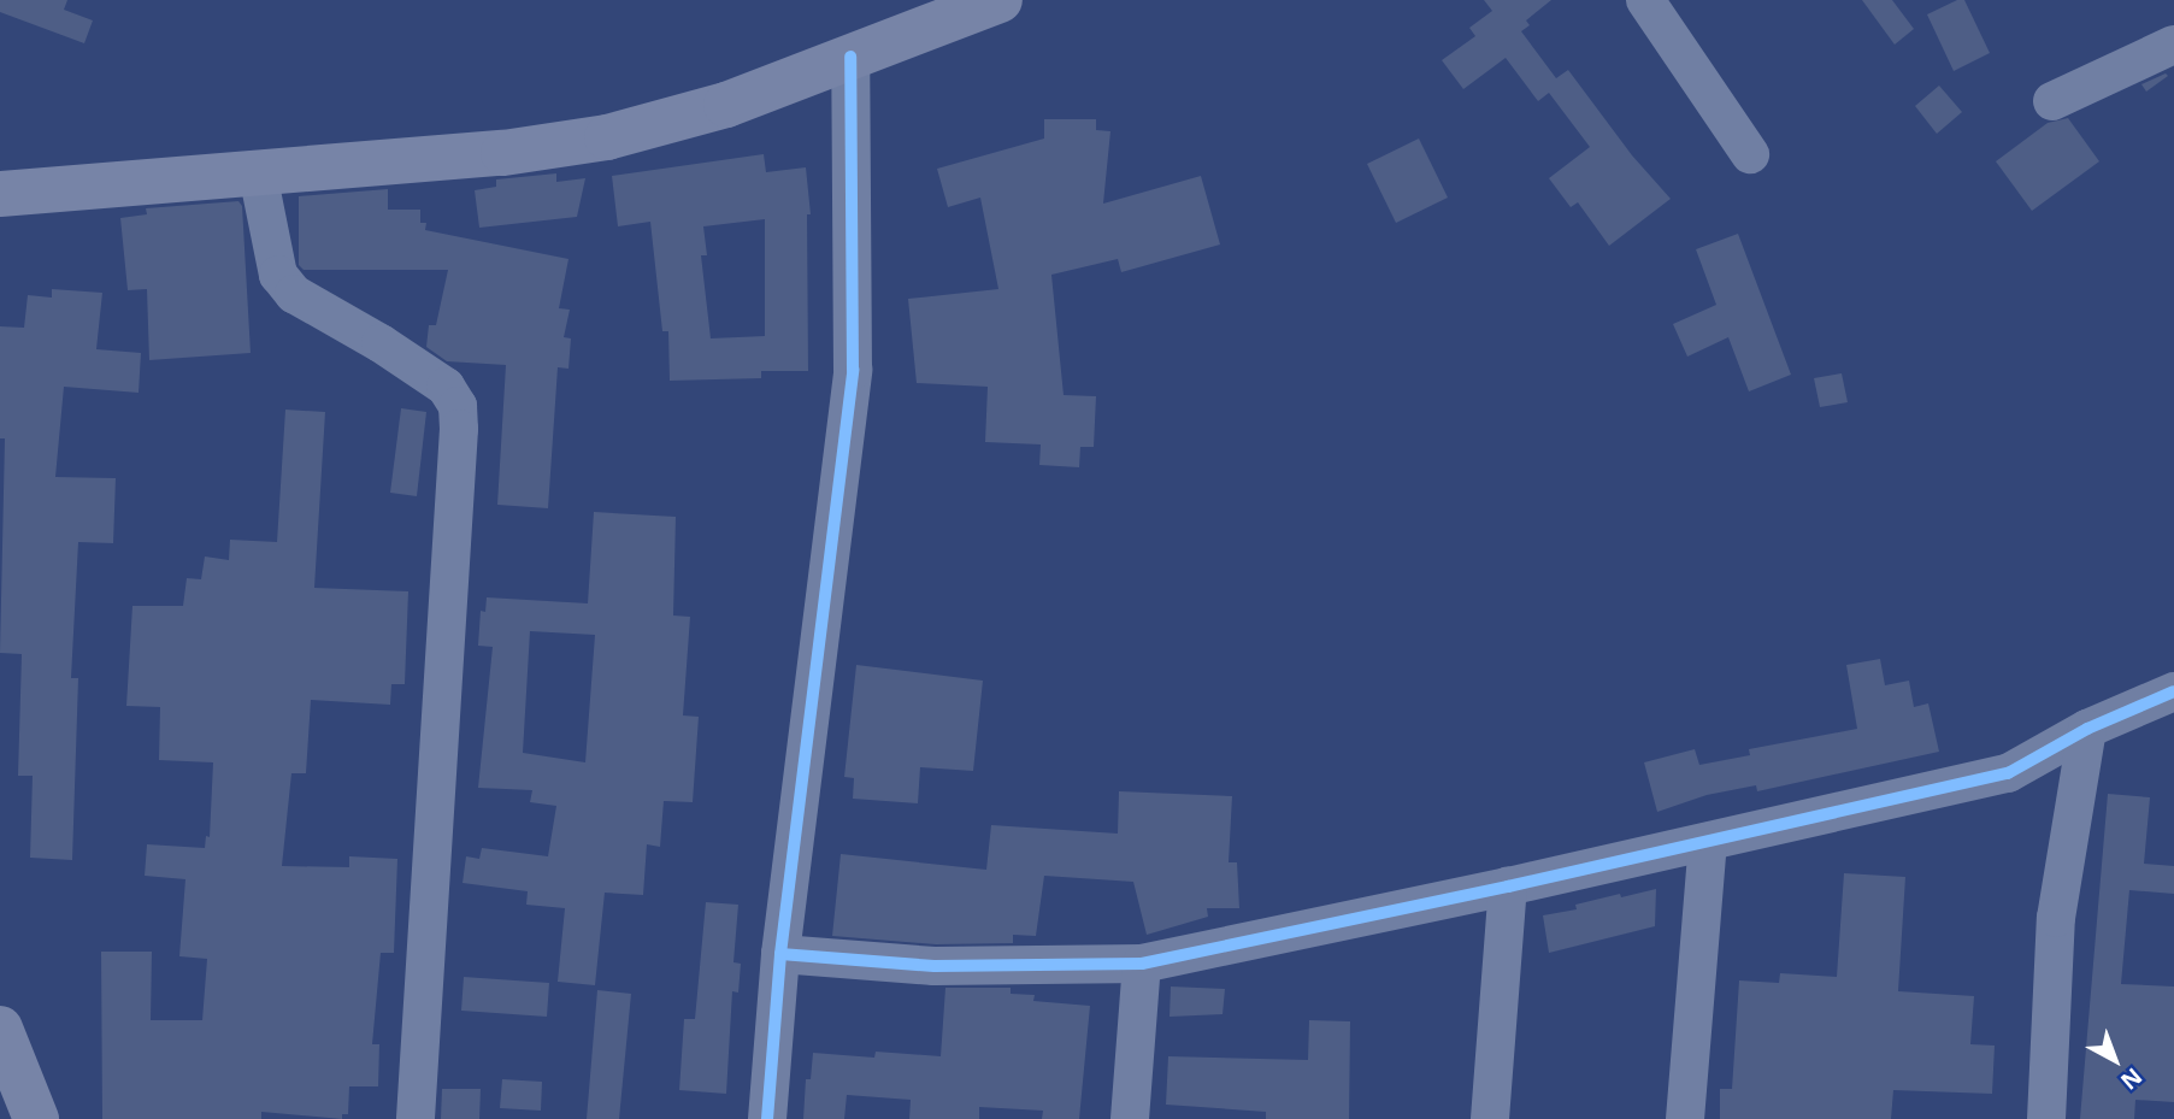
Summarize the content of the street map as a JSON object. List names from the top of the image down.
{
  "north": "bottom right"
}
